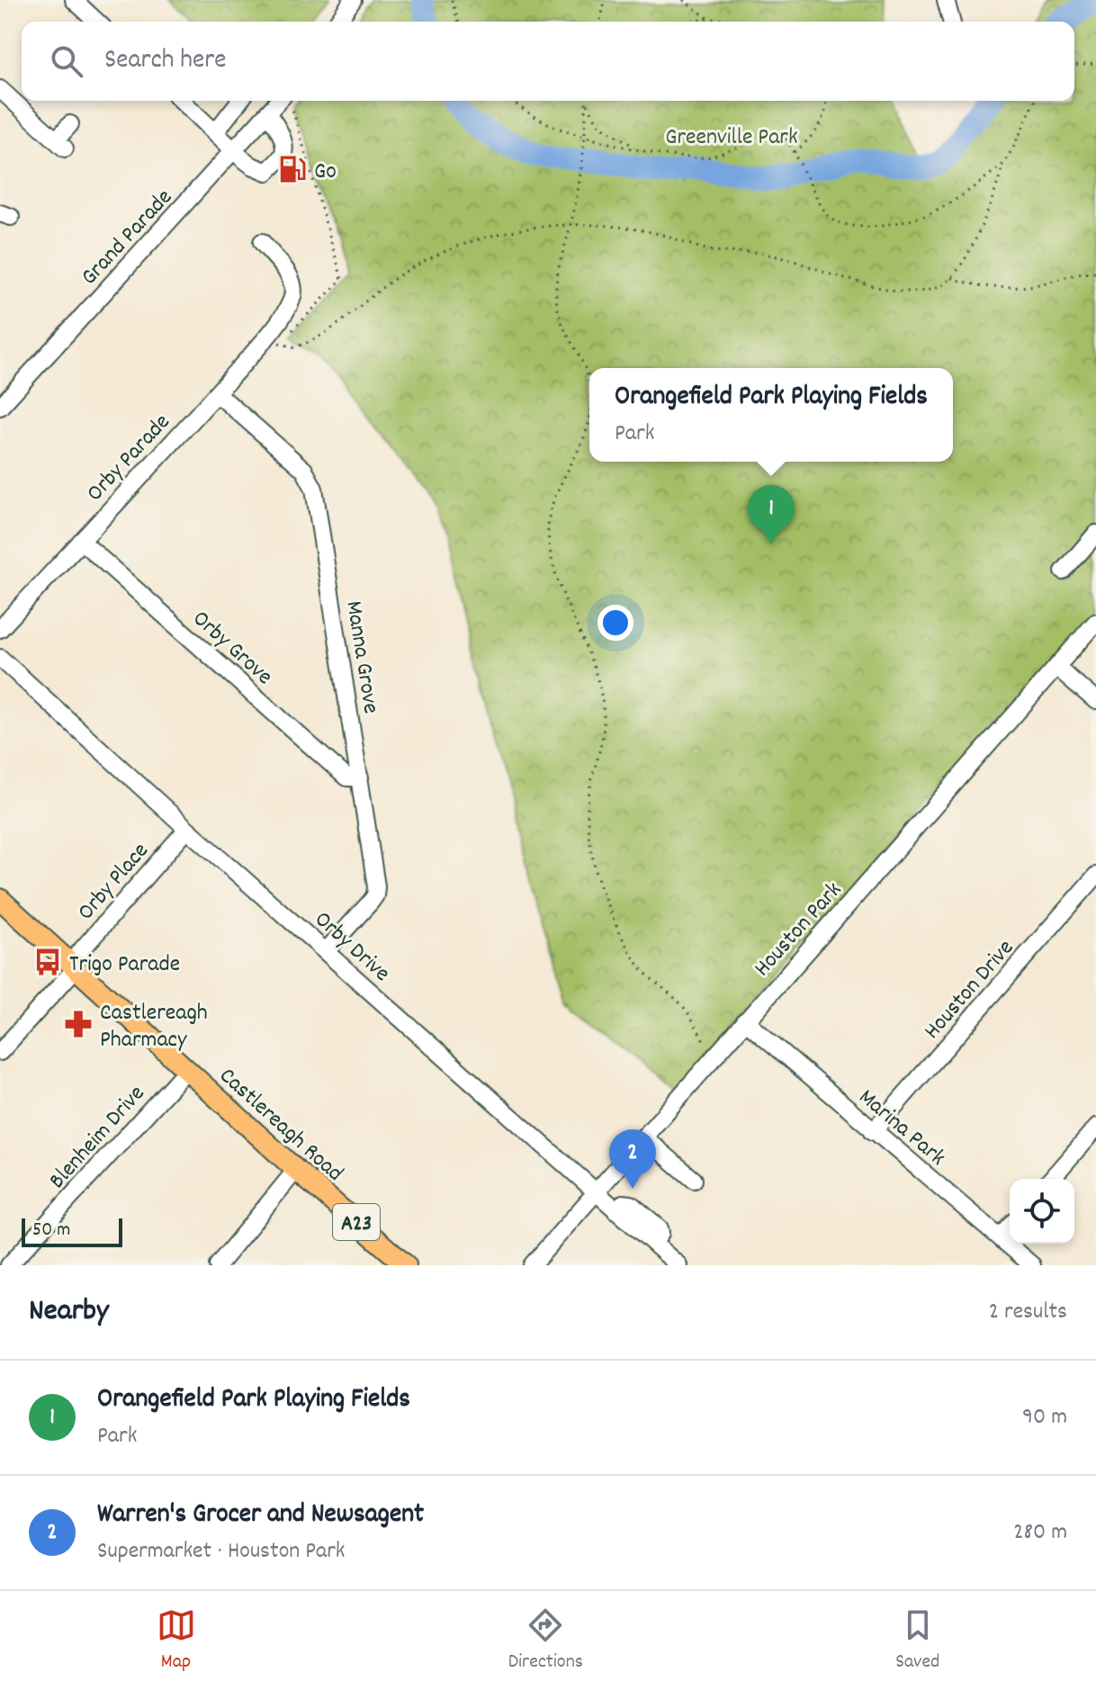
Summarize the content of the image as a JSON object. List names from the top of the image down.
{
  "streets": {
    "main road": ["Castlereagh Road", "A23"],
    "street": [
      "Grand Parade",
      "Orby Parade",
      "Orby Grove",
      "Manna Grove",
      "Orby Place",
      "Houston Park",
      "Orby Drive",
      "Houston Drive",
      "Marina Park",
      "Blenheim Drive"
    ]
  },
  "crossings": [
    ["Orby Parade", "Orby Grove"],
    ["Orby Parade", "Manna Grove"],
    ["Orby Grove", "Manna Grove"],
    ["Manna Grove", "Orby Drive"],
    ["Orby Place", "Orby Drive"],
    ["Orby Place", "Castlereagh Road"],
    ["Houston Park", "Orby Drive"],
    ["Houston Park", "Marina Park"],
    ["Houston Drive", "Marina Park"],
    ["Castlereagh Road", "Blenheim Drive"]
  ],
  "parks": ["Greenville Park"],
  "places": {
    "fuel station": ["Go"],
    "bus stop": ["Trigo Parade"],
    "pharmacy": ["Castlereagh Pharmacy"]
  },
  "scale_bar": "50 m",
  "page": {
    "search": "Search here",
    "popup": ["Orangefield Park Playing Fields", "Park"],
    "pins": ["1", "2"],
    "scale": "50 m",
    "heading": ["Nearby", "2 results"],
    "list": [
      {
        "mark": "1",
        "name": "Orangefield Park Playing Fields",
        "note": "Park",
        "value": "90 m"
      },
      {
        "mark": "2",
        "name": "Warren's Grocer and Newsagent",
        "note": "Supermarket · Houston Park",
        "value": "280 m"
      }
    ],
    "nav": ["Map", "Directions", "Saved"]
  }
}
